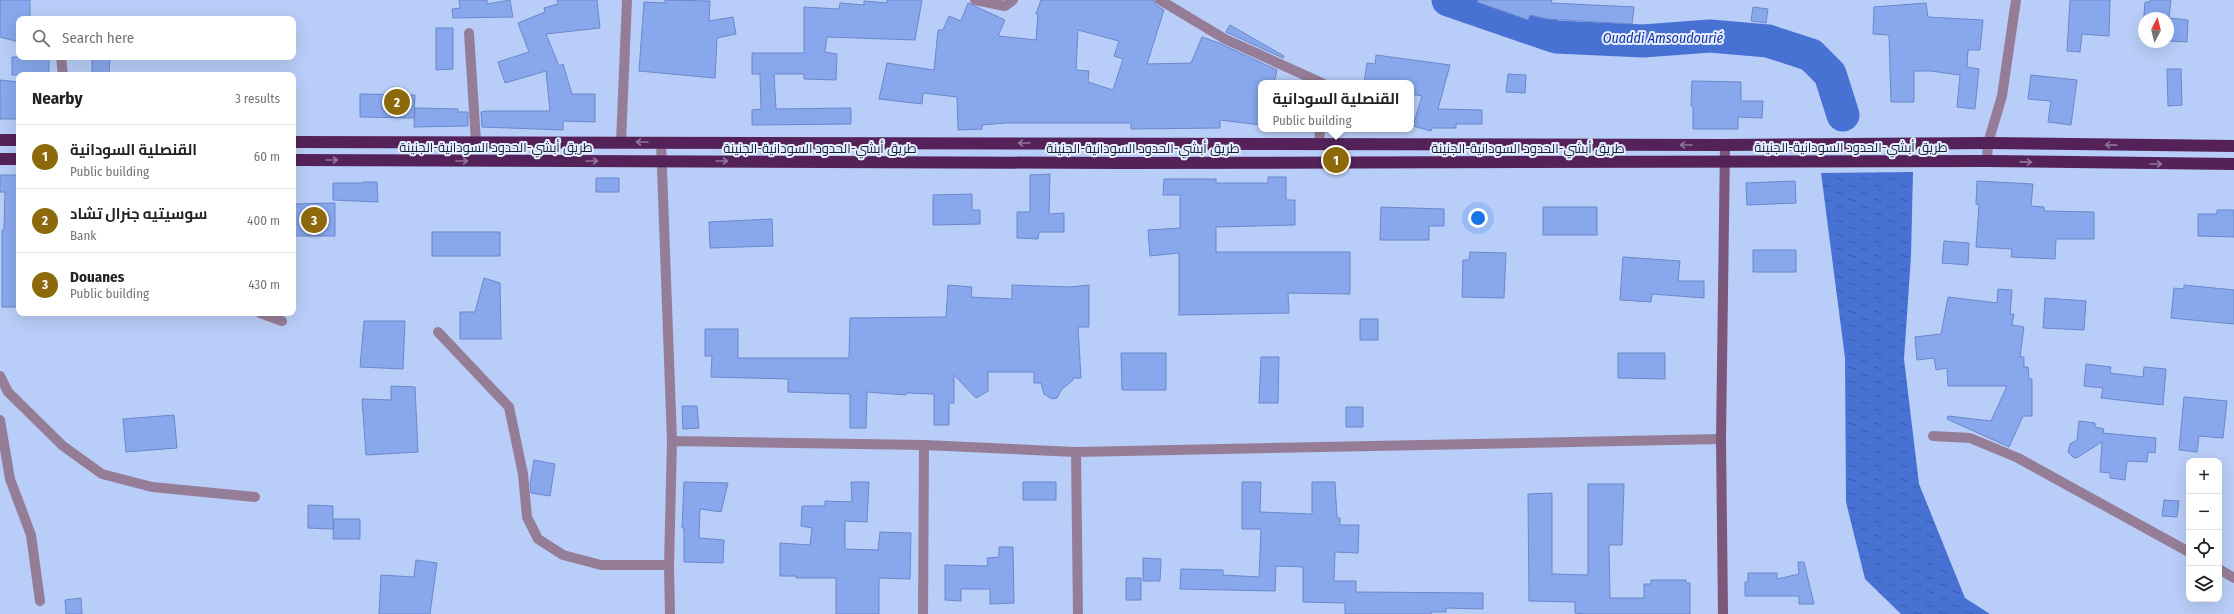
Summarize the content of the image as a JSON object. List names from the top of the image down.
{
  "streets": {
    "highway": ["طريق أبشي-الحدود السودانية-الجنينة"]
  },
  "water": ["Ouaddi Amsoudourié"],
  "north": "top",
  "page": {
    "search": "Search here",
    "heading": ["Nearby", "3 results"],
    "popup": ["القنصلية السودانية", "Public building"],
    "pins": ["2", "1", "3"],
    "list": [
      {
        "mark": "1",
        "name": "القنصلية السودانية",
        "note": "Public building",
        "value": "60 m"
      },
      {
        "mark": "2",
        "name": "سوسيتيه جنرال تشاد",
        "note": "Bank",
        "value": "400 m"
      },
      {
        "mark": "3",
        "name": "Douanes",
        "note": "Public building",
        "value": "430 m"
      }
    ],
    "map_buttons": ["+", "−"]
  }
}
